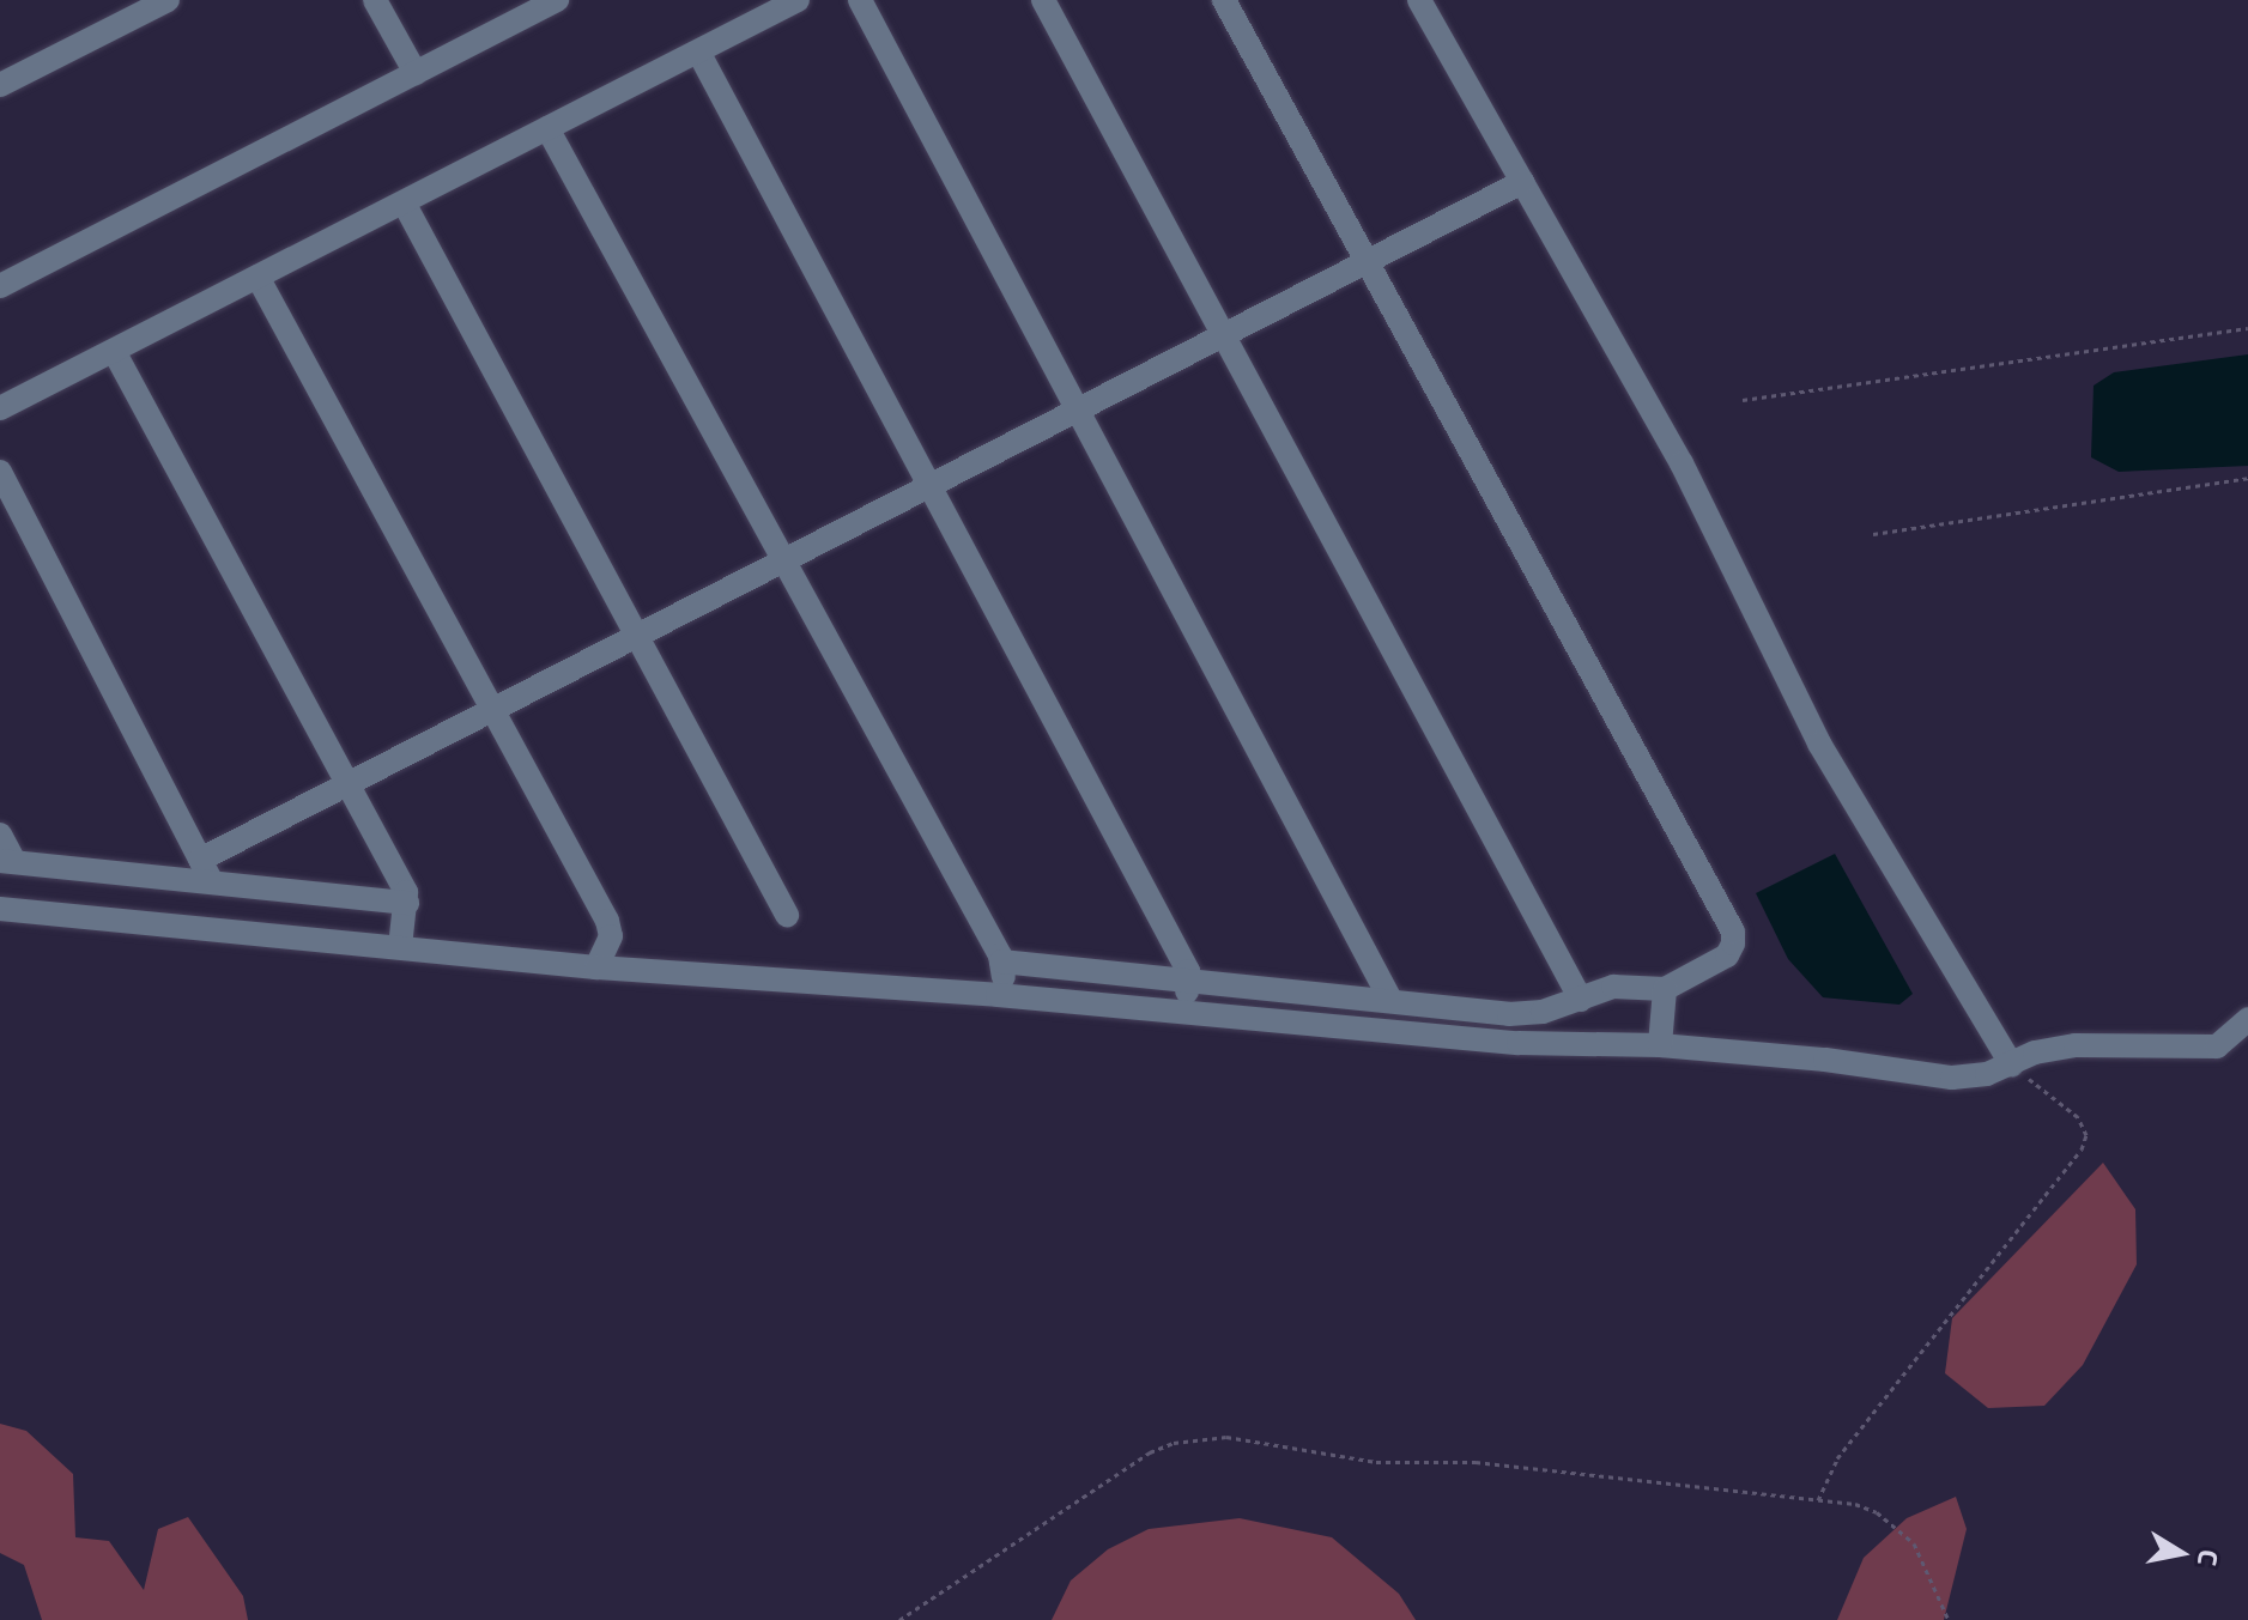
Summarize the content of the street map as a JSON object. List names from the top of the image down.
{
  "north": "right"
}
